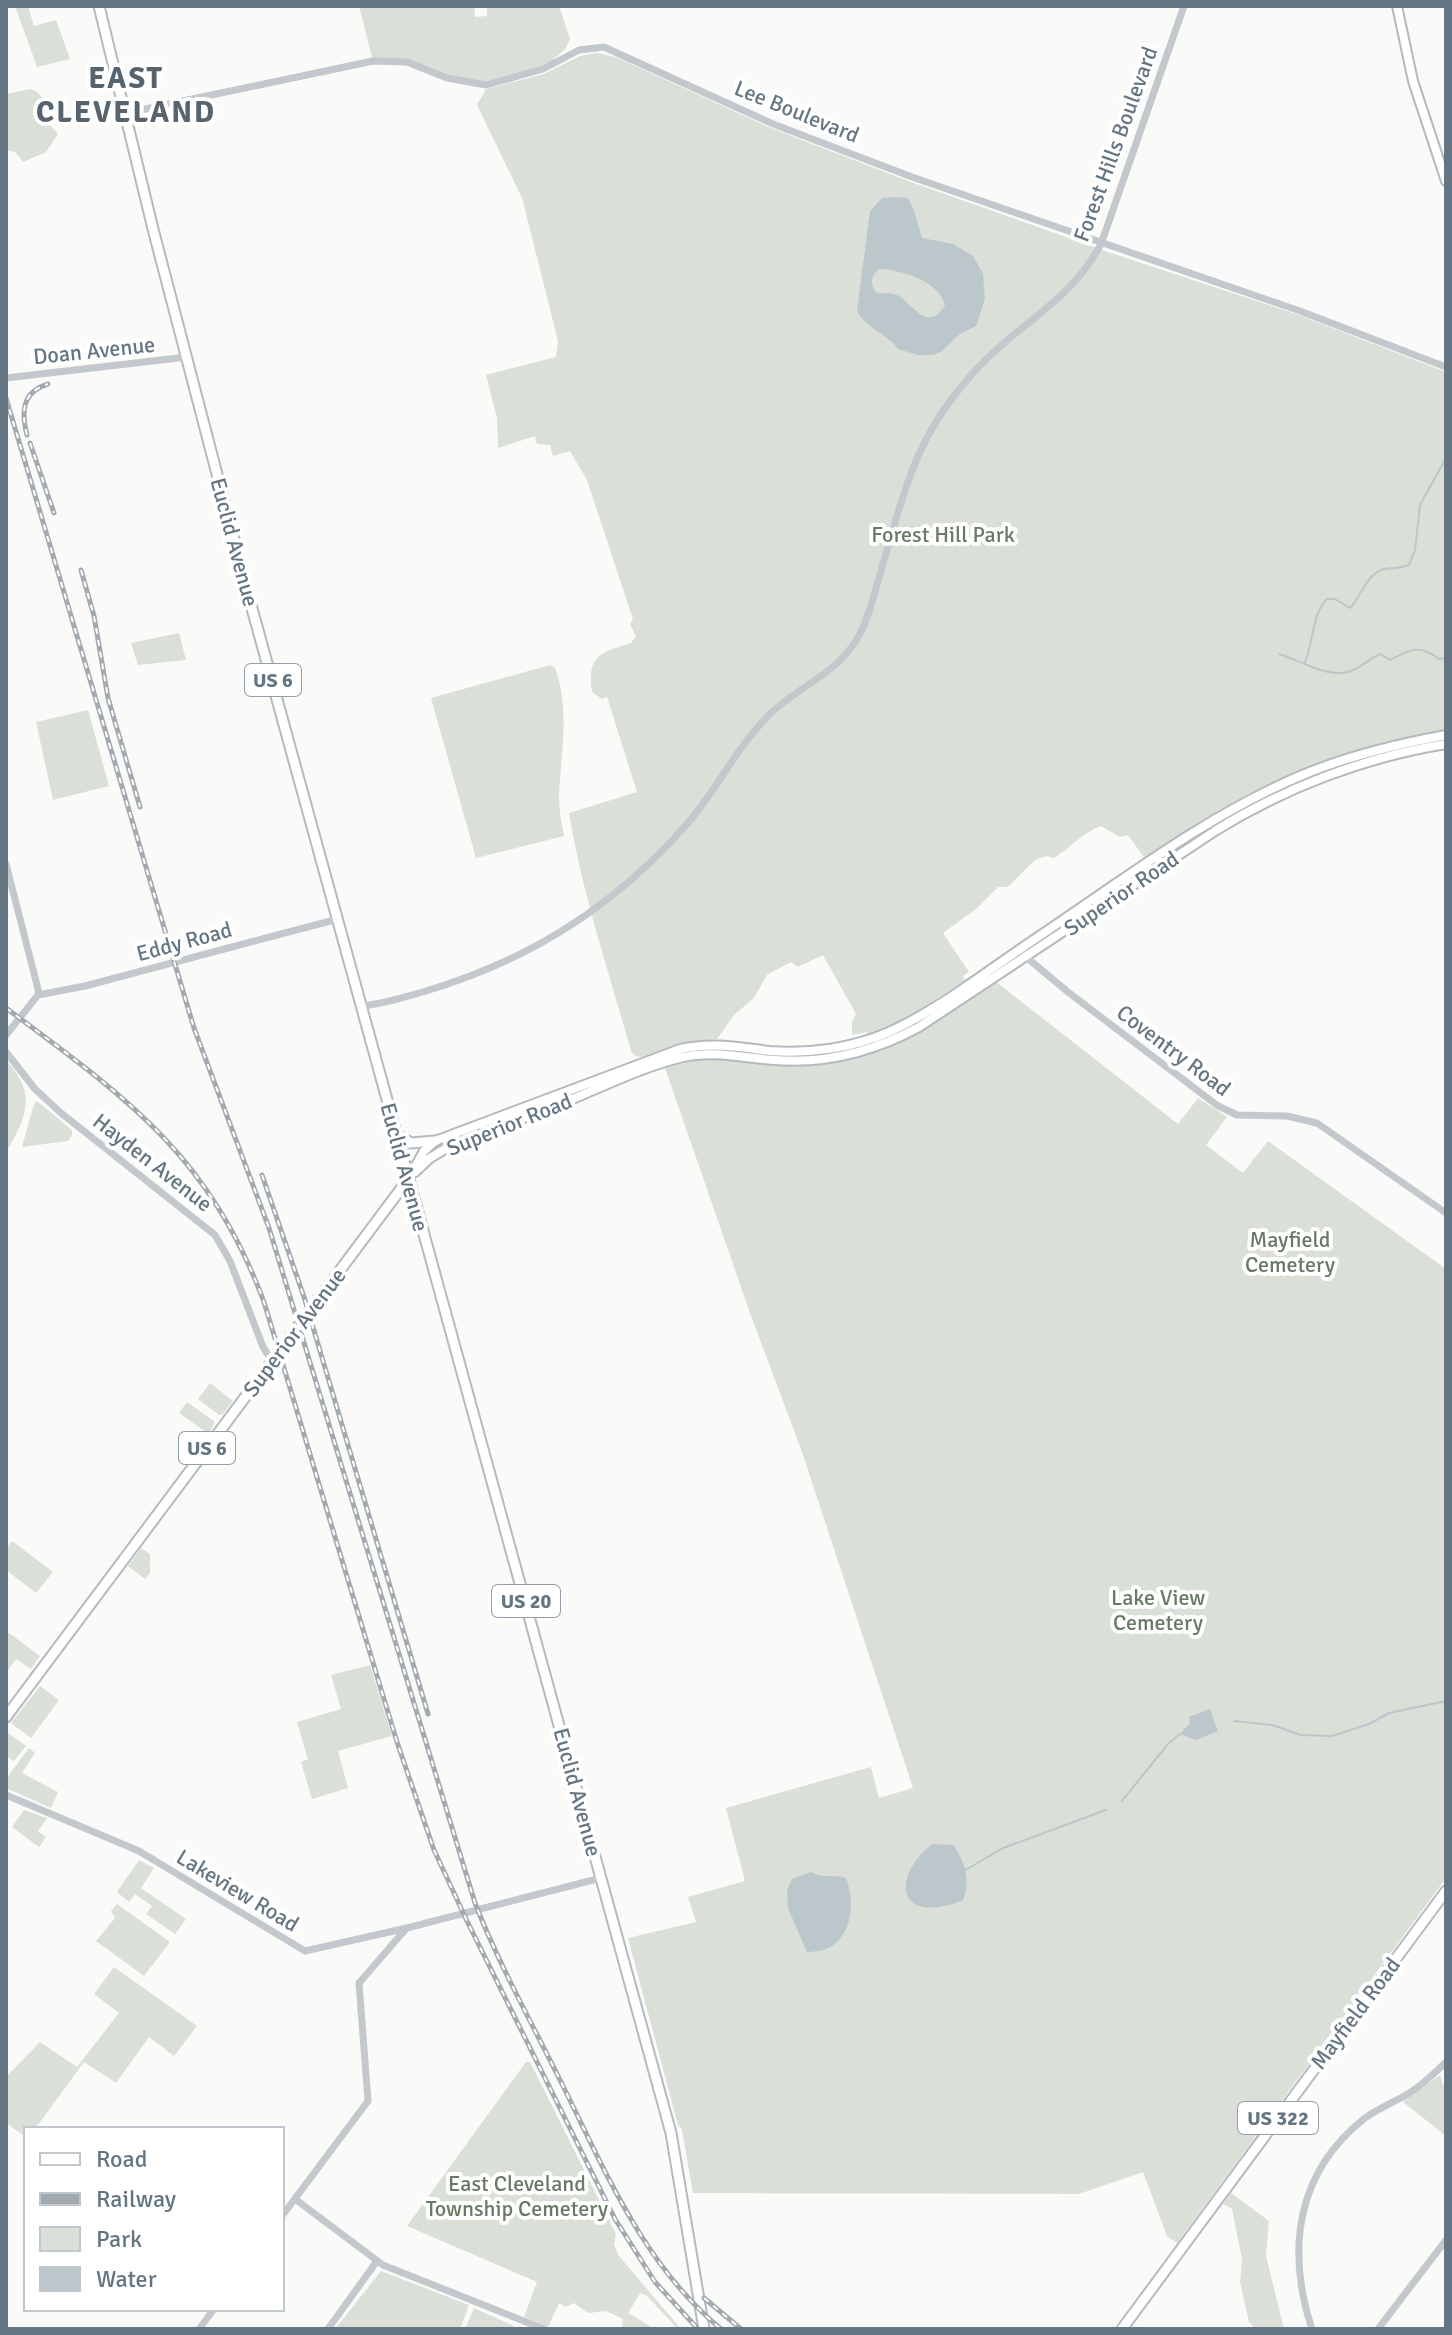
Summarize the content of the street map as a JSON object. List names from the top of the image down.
{
  "streets": {
    "main road": [
      "Euclid Avenue",
      "US 6",
      "Superior Road",
      "Superior Avenue",
      "US 20",
      "Mayfield Road",
      "US 322"
    ],
    "street": [
      "Lee Boulevard",
      "Forest Hills Boulevard",
      "Doan Avenue",
      "Eddy Road",
      "Coventry Road",
      "Hayden Avenue",
      "Lakeview Road"
    ]
  },
  "crossings": [
    ["Lee Boulevard", "Forest Hills Boulevard"],
    ["Lee Boulevard", "Euclid Avenue"],
    ["Forest Hills Boulevard", "Euclid Avenue"],
    ["Doan Avenue", "Euclid Avenue"],
    ["Euclid Avenue", "Superior Road"],
    ["Euclid Avenue", "Eddy Road"],
    ["Euclid Avenue", "Superior Avenue"],
    ["Euclid Avenue", "Lakeview Road"],
    ["Superior Road", "Coventry Road"],
    ["Superior Road", "Superior Avenue"],
    ["Hayden Avenue", "Superior Avenue"]
  ],
  "districts": ["EAST CLEVELAND"],
  "parks": [
    "Forest Hill Park",
    "Mayfield Cemetery",
    "Lake View Cemetery",
    "East Cleveland Township Cemetery"
  ],
  "legend": [
    "Road",
    "Railway",
    "Park",
    "Water"
  ]
}
